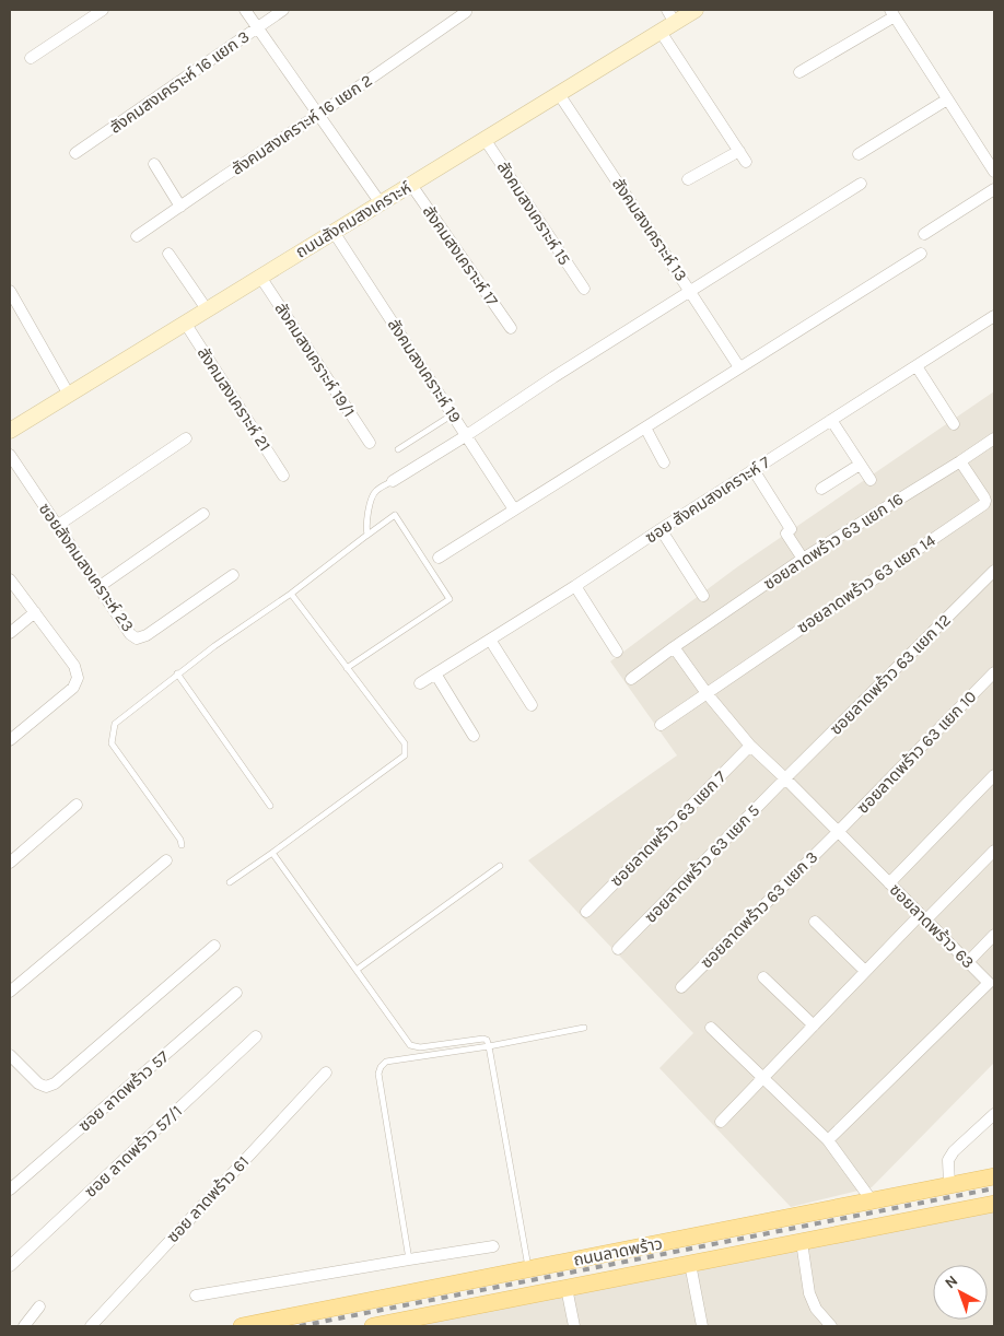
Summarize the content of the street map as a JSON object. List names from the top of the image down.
{
  "streets": {
    "main road": ["ถนนสังคมสงเคราะห์", "ถนนลาดพร้าว"],
    "street": [
      "สังคมสงเคราะห์ 16 แยก 3",
      "สังคมสงเคราะห์ 16 แยก 2",
      "สังคมสงเคราะห์ 15",
      "สังคมสงเคราะห์ 13",
      "สังคมสงเคราะห์ 17",
      "สังคมสงเคราะห์ 19/1",
      "สังคมสงเคราะห์ 19",
      "สังคมสงเคราะห์ 21",
      "ซอย สังคมสงเคราะห์ 7",
      "ซอยลาดพร้าว 63 แยก 16",
      "ซอยสังคมสงเคราะห์ 23",
      "ซอยลาดพร้าว 63 แยก 14",
      "ซอยลาดพร้าว 63 แยก 12",
      "ซอยลาดพร้าว 63 แยก 10",
      "ซอยลาดพร้าว 63 แยก 7",
      "ซอยลาดพร้าว 63 แยก 5",
      "ซอยลาดพร้าว 63 แยก 3",
      "ซอยลาดพร้าว 63",
      "ซอย ลาดพร้าว 57",
      "ซอย ลาดพร้าว 57/1",
      "ซอย ลาดพร้าว 61"
    ]
  },
  "crossings": [
    ["สังคมสงเคราะห์ 15", "ถนนสังคมสงเคราะห์"],
    ["ถนนสังคมสงเคราะห์", "สังคมสงเคราะห์ 13"],
    ["ถนนสังคมสงเคราะห์", "สังคมสงเคราะห์ 17"],
    ["ถนนสังคมสงเคราะห์", "สังคมสงเคราะห์ 19/1"],
    ["ถนนสังคมสงเคราะห์", "สังคมสงเคราะห์ 19"],
    ["ถนนสังคมสงเคราะห์", "สังคมสงเคราะห์ 21"],
    ["ซอยลาดพร้าว 63 แยก 16", "ซอยลาดพร้าว 63 แยก 14"],
    ["ซอยลาดพร้าว 63 แยก 16", "ซอยลาดพร้าว 63"],
    ["ซอยลาดพร้าว 63 แยก 14", "ซอยลาดพร้าว 63"],
    ["ซอยลาดพร้าว 63 แยก 12", "ซอยลาดพร้าว 63 แยก 5"],
    ["ซอยลาดพร้าว 63 แยก 12", "ซอยลาดพร้าว 63"],
    ["ซอยลาดพร้าว 63 แยก 10", "ซอยลาดพร้าว 63 แยก 3"],
    ["ซอยลาดพร้าว 63 แยก 10", "ซอยลาดพร้าว 63"],
    ["ซอยลาดพร้าว 63 แยก 7", "ซอยลาดพร้าว 63"],
    ["ซอยลาดพร้าว 63 แยก 5", "ซอยลาดพร้าว 63"],
    ["ซอยลาดพร้าว 63 แยก 3", "ซอยลาดพร้าว 63"]
  ],
  "north": "top left"
}
